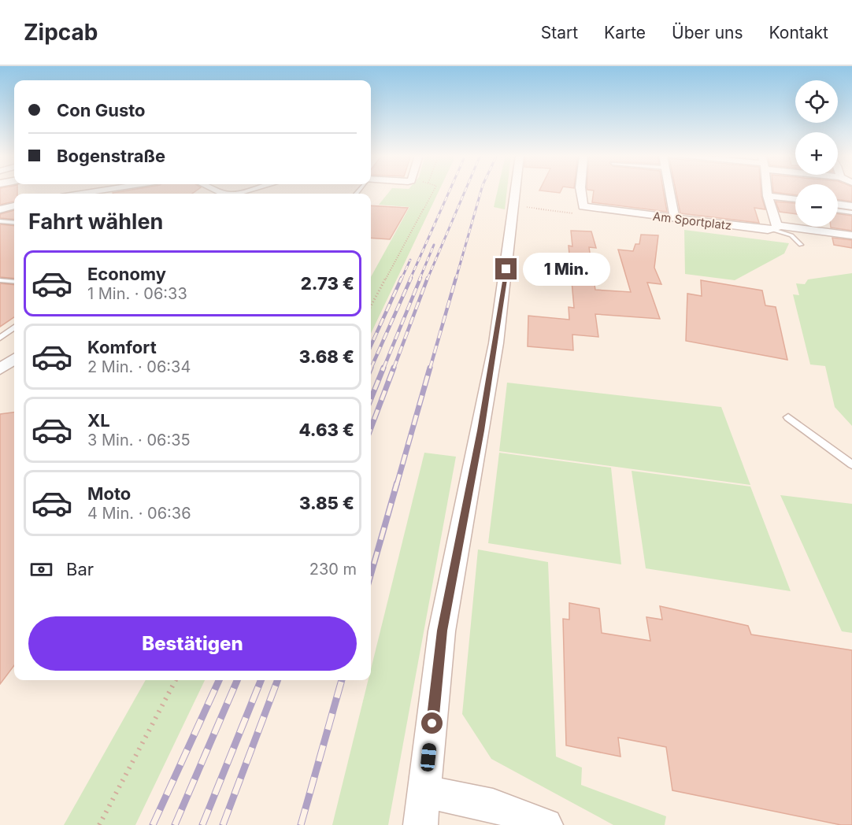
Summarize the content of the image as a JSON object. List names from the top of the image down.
{
  "streets": {
    "street": ["Am Sportplatz"]
  },
  "page": {
    "header": "Zipcab",
    "nav": [
      "Start",
      "Karte",
      "Über uns",
      "Kontakt"
    ],
    "map_buttons": ["+", "−"],
    "banner": ["Con Gusto", "Bogenstraße"],
    "heading": "Fahrt wählen",
    "list": [
      {
        "name": "Economy",
        "note": "1 Min. · 06:33",
        "value": "2.73 €"
      },
      {
        "name": "Komfort",
        "note": "2 Min. · 06:34",
        "value": "3.68 €"
      },
      {
        "name": "XL",
        "note": "3 Min. · 06:35",
        "value": "4.63 €"
      },
      {
        "name": "Moto",
        "note": "4 Min. · 06:36",
        "value": "3.85 €"
      }
    ],
    "bubble": "1 Min.",
    "pay": ["Bar", "230 m"],
    "buttons": "Bestätigen"
  }
}
